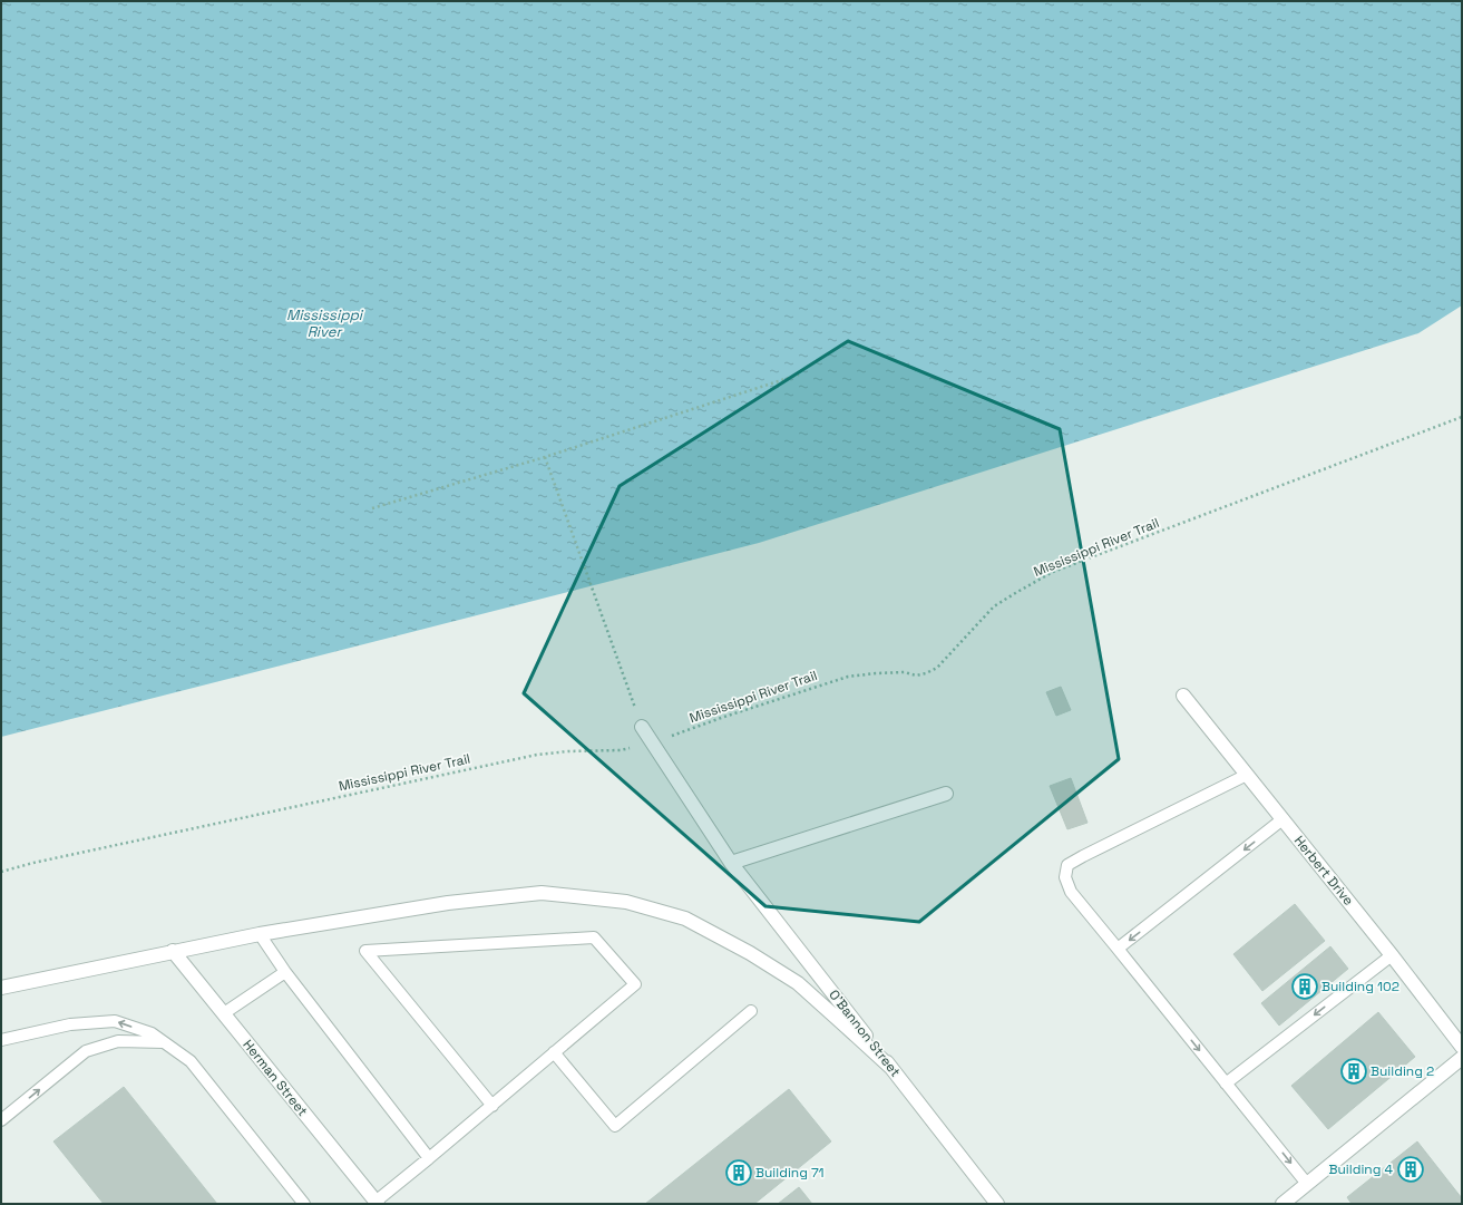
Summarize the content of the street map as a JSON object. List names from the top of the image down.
{
  "streets": {
    "street": ["Herbert Drive", "O'Bannon Street", "Herman Street"],
    "path": ["Mississippi River Trail"]
  },
  "crossings": [
    ["Mississippi River Trail", "O'Bannon Street"]
  ],
  "water": ["Mississippi River"],
  "places": {
    "building": [
      "Building 102",
      "Building 2",
      "Building 4",
      "Building 71"
    ]
  }
}
